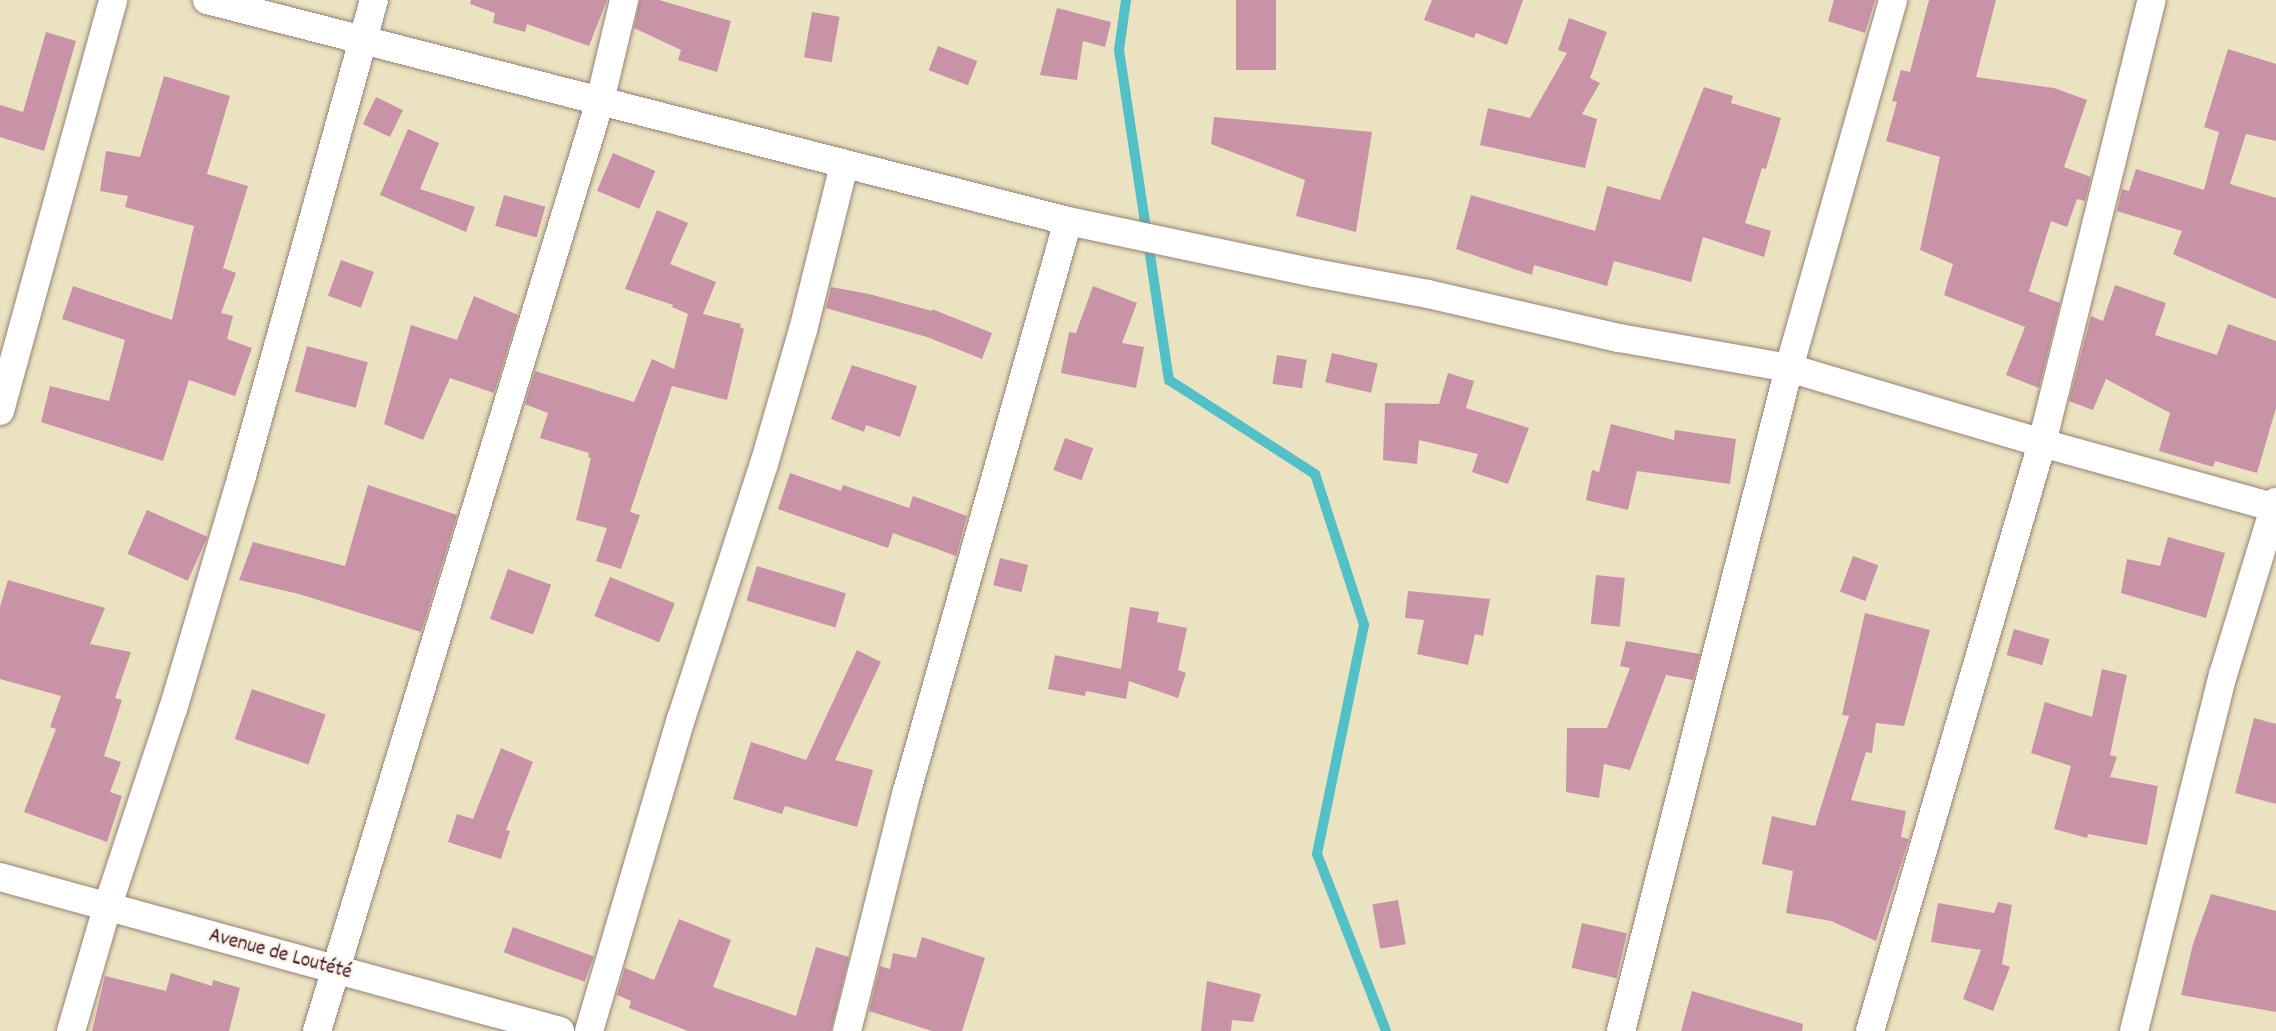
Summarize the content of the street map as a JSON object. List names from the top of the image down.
{
  "streets": {
    "street": ["Avenue de Loutété"]
  }
}
